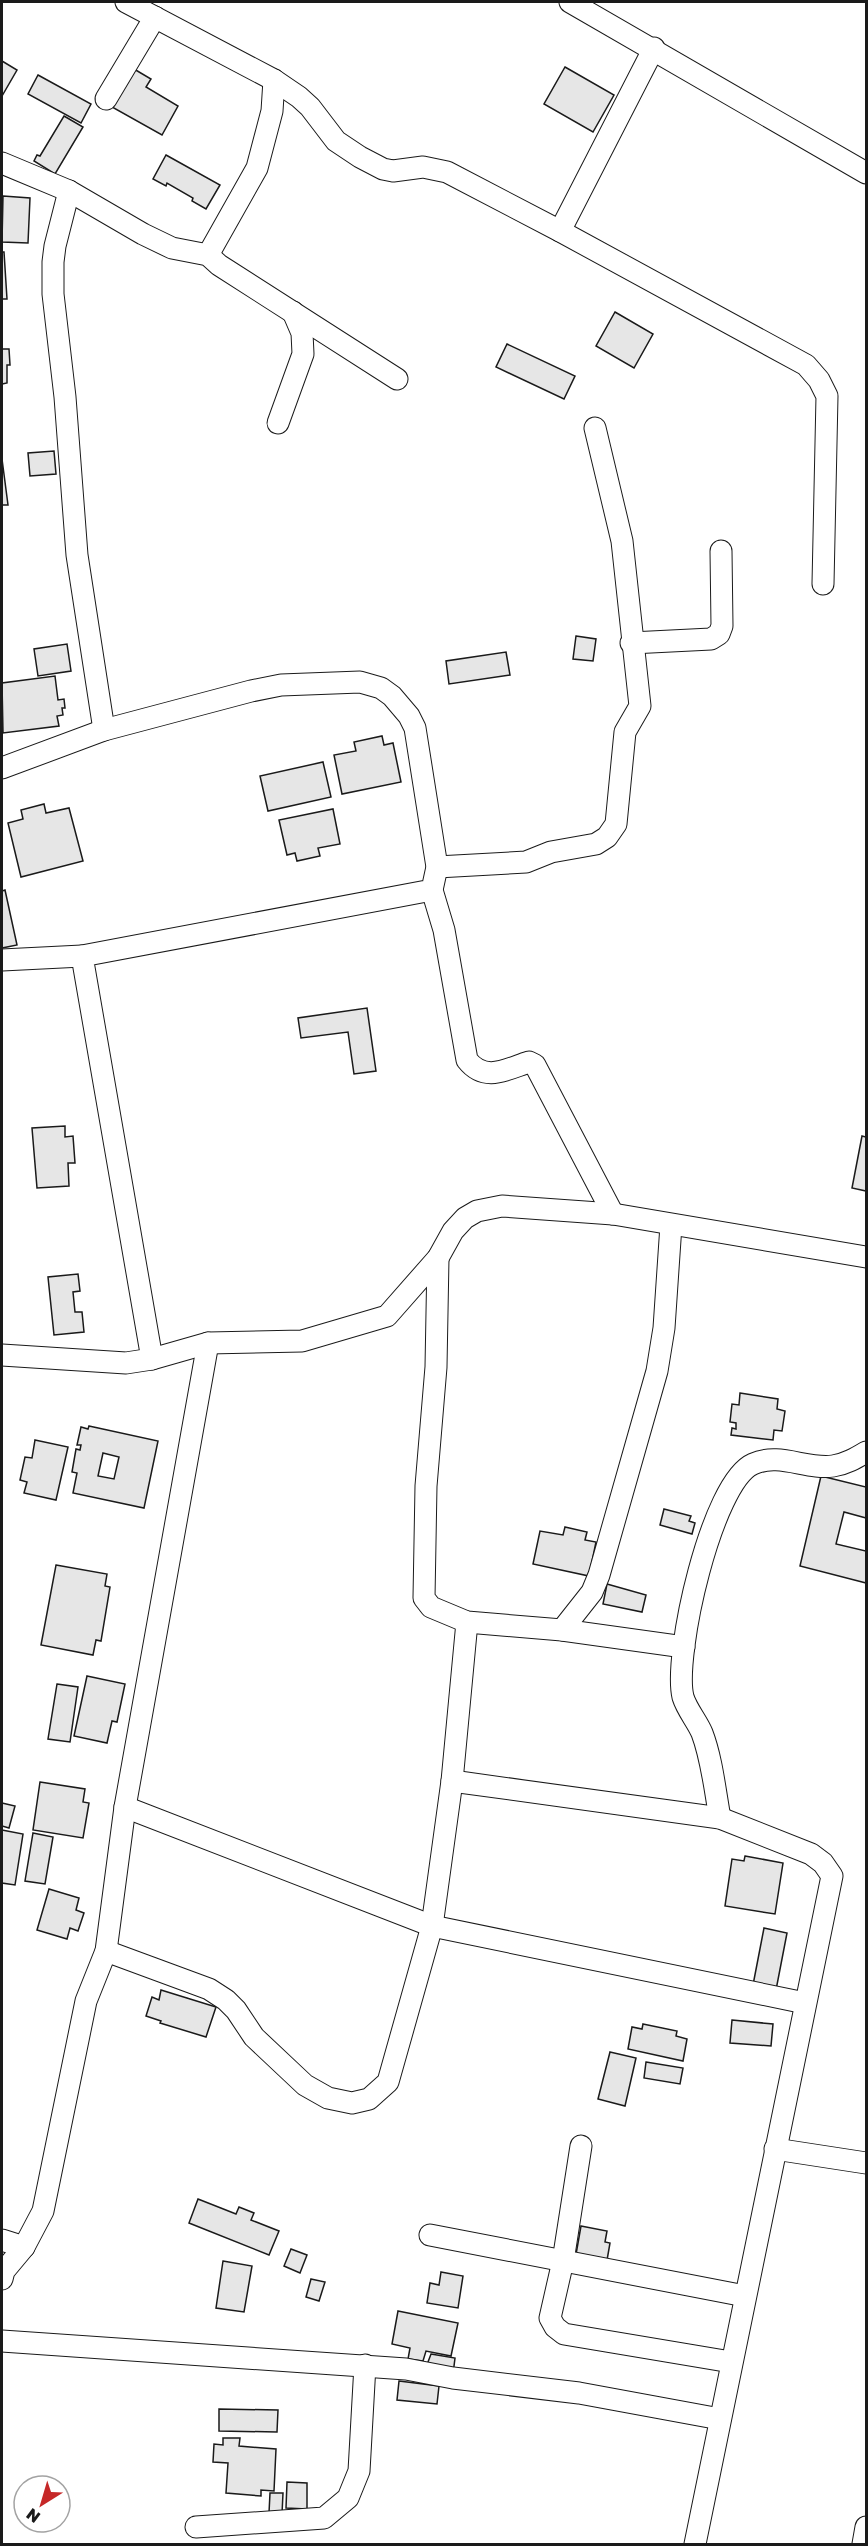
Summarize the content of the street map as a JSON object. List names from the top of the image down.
{
  "north": "bottom left"
}
